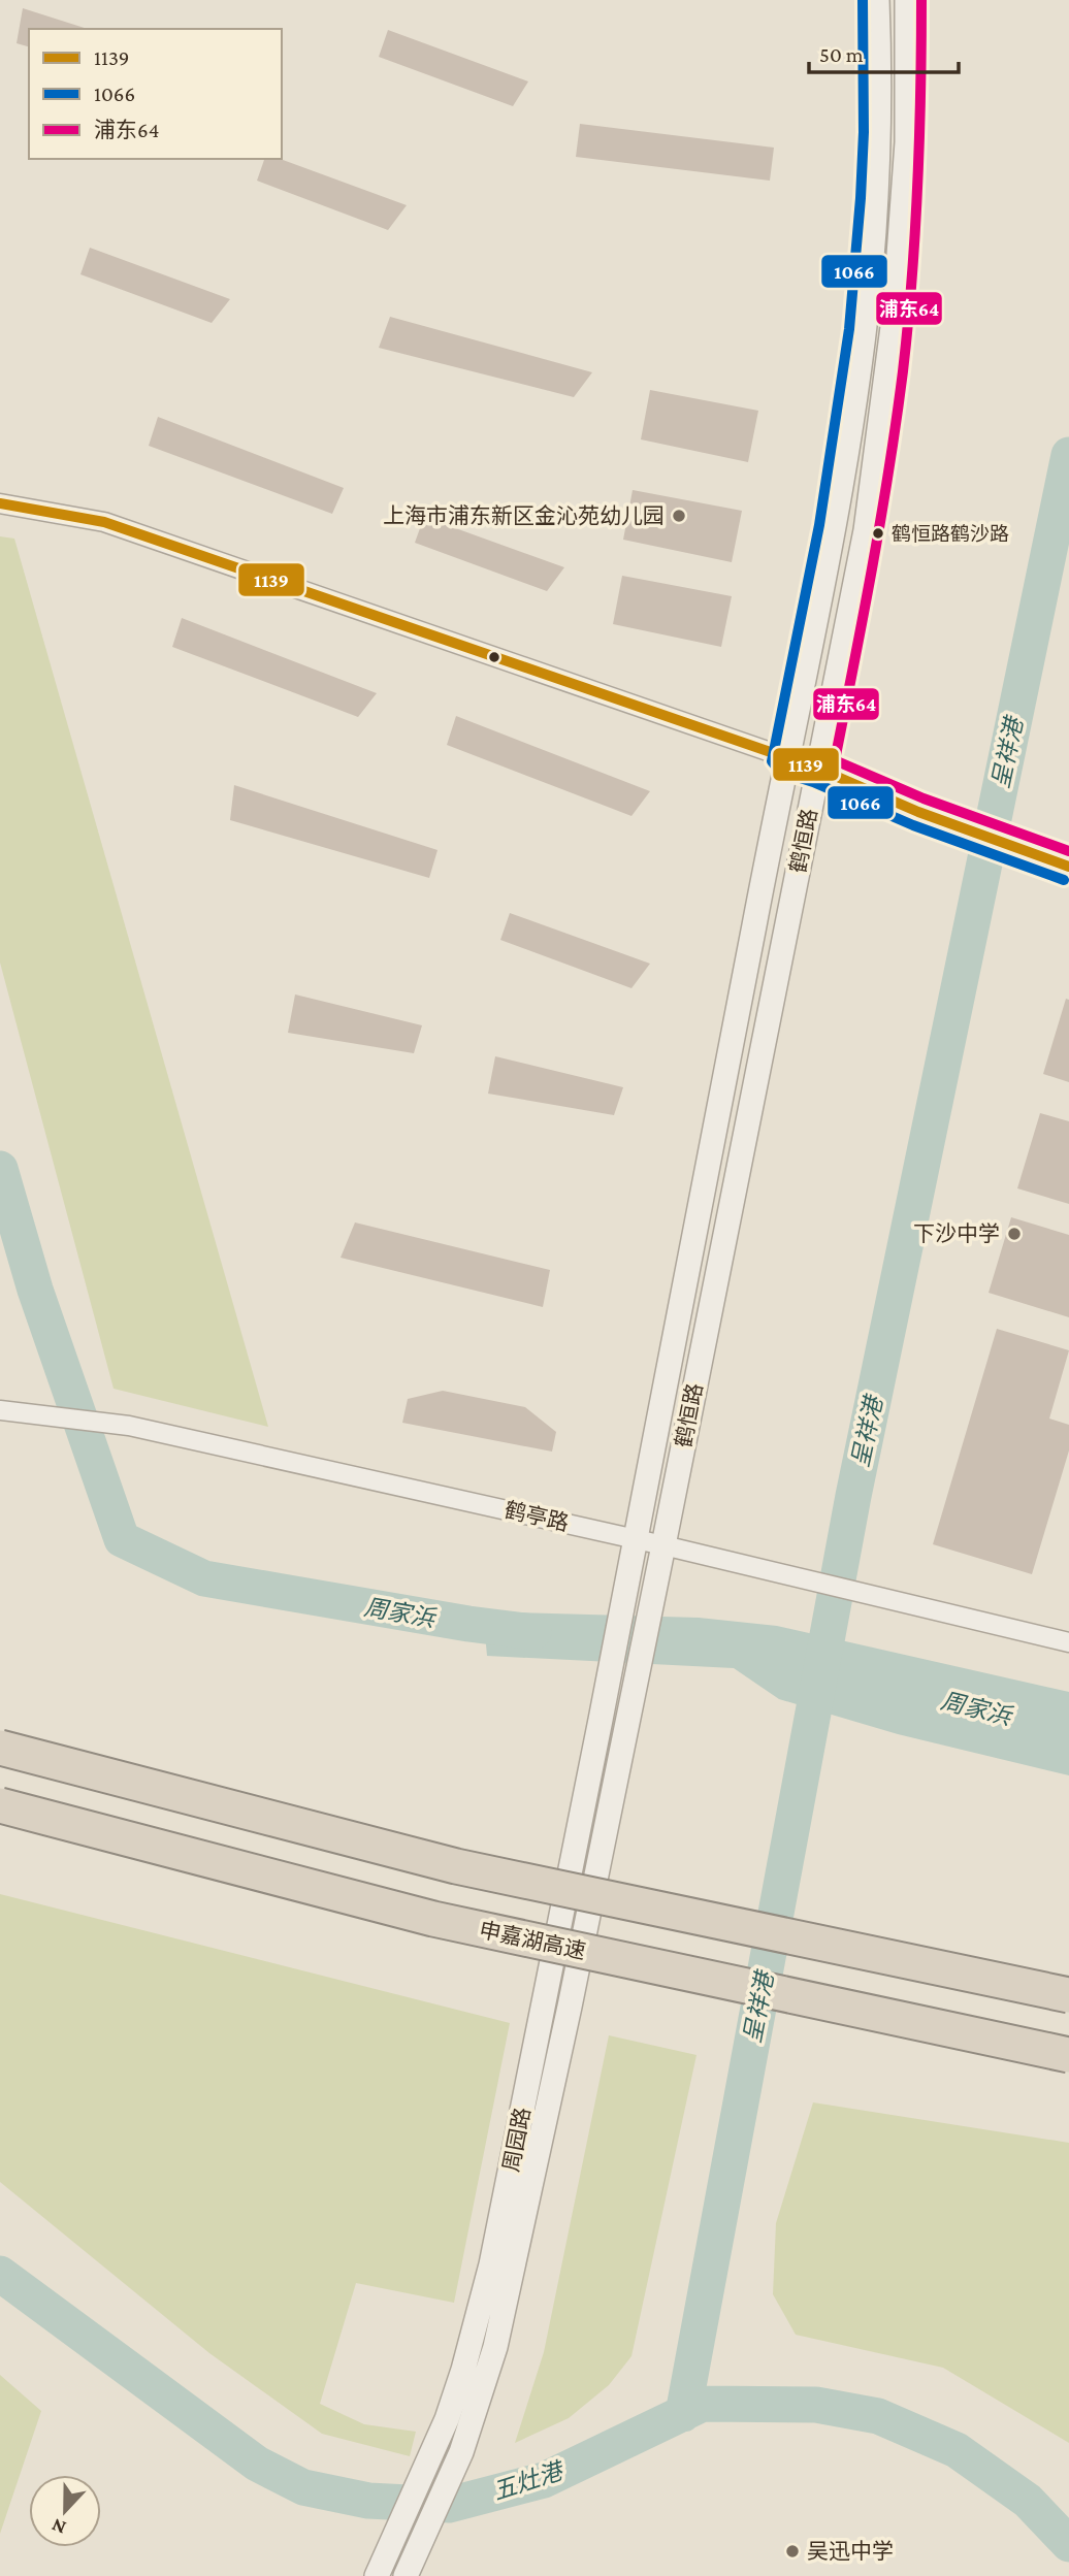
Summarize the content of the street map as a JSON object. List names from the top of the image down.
{
  "streets": {
    "highway": ["申嘉湖高速"],
    "street": ["鹤恒路", "鹤亭路", "周园路"]
  },
  "crossings": [
    ["鹤恒路", "鹤亭路"],
    ["鹤恒路", "周园路"]
  ],
  "water": ["呈祥港", "周家浜", "五灶港"],
  "places": [
    "上海市浦东新区金沁苑幼儿园",
    "鹤恒路鹤沙路",
    "下沙中学",
    "吴迅中学"
  ],
  "lines": ["transit line 1066", "transit line 浦东64", "transit line 1139"],
  "legend": ["1139", "1066", "浦东64"],
  "scale_bar": "50 m",
  "north": "bottom"
}
